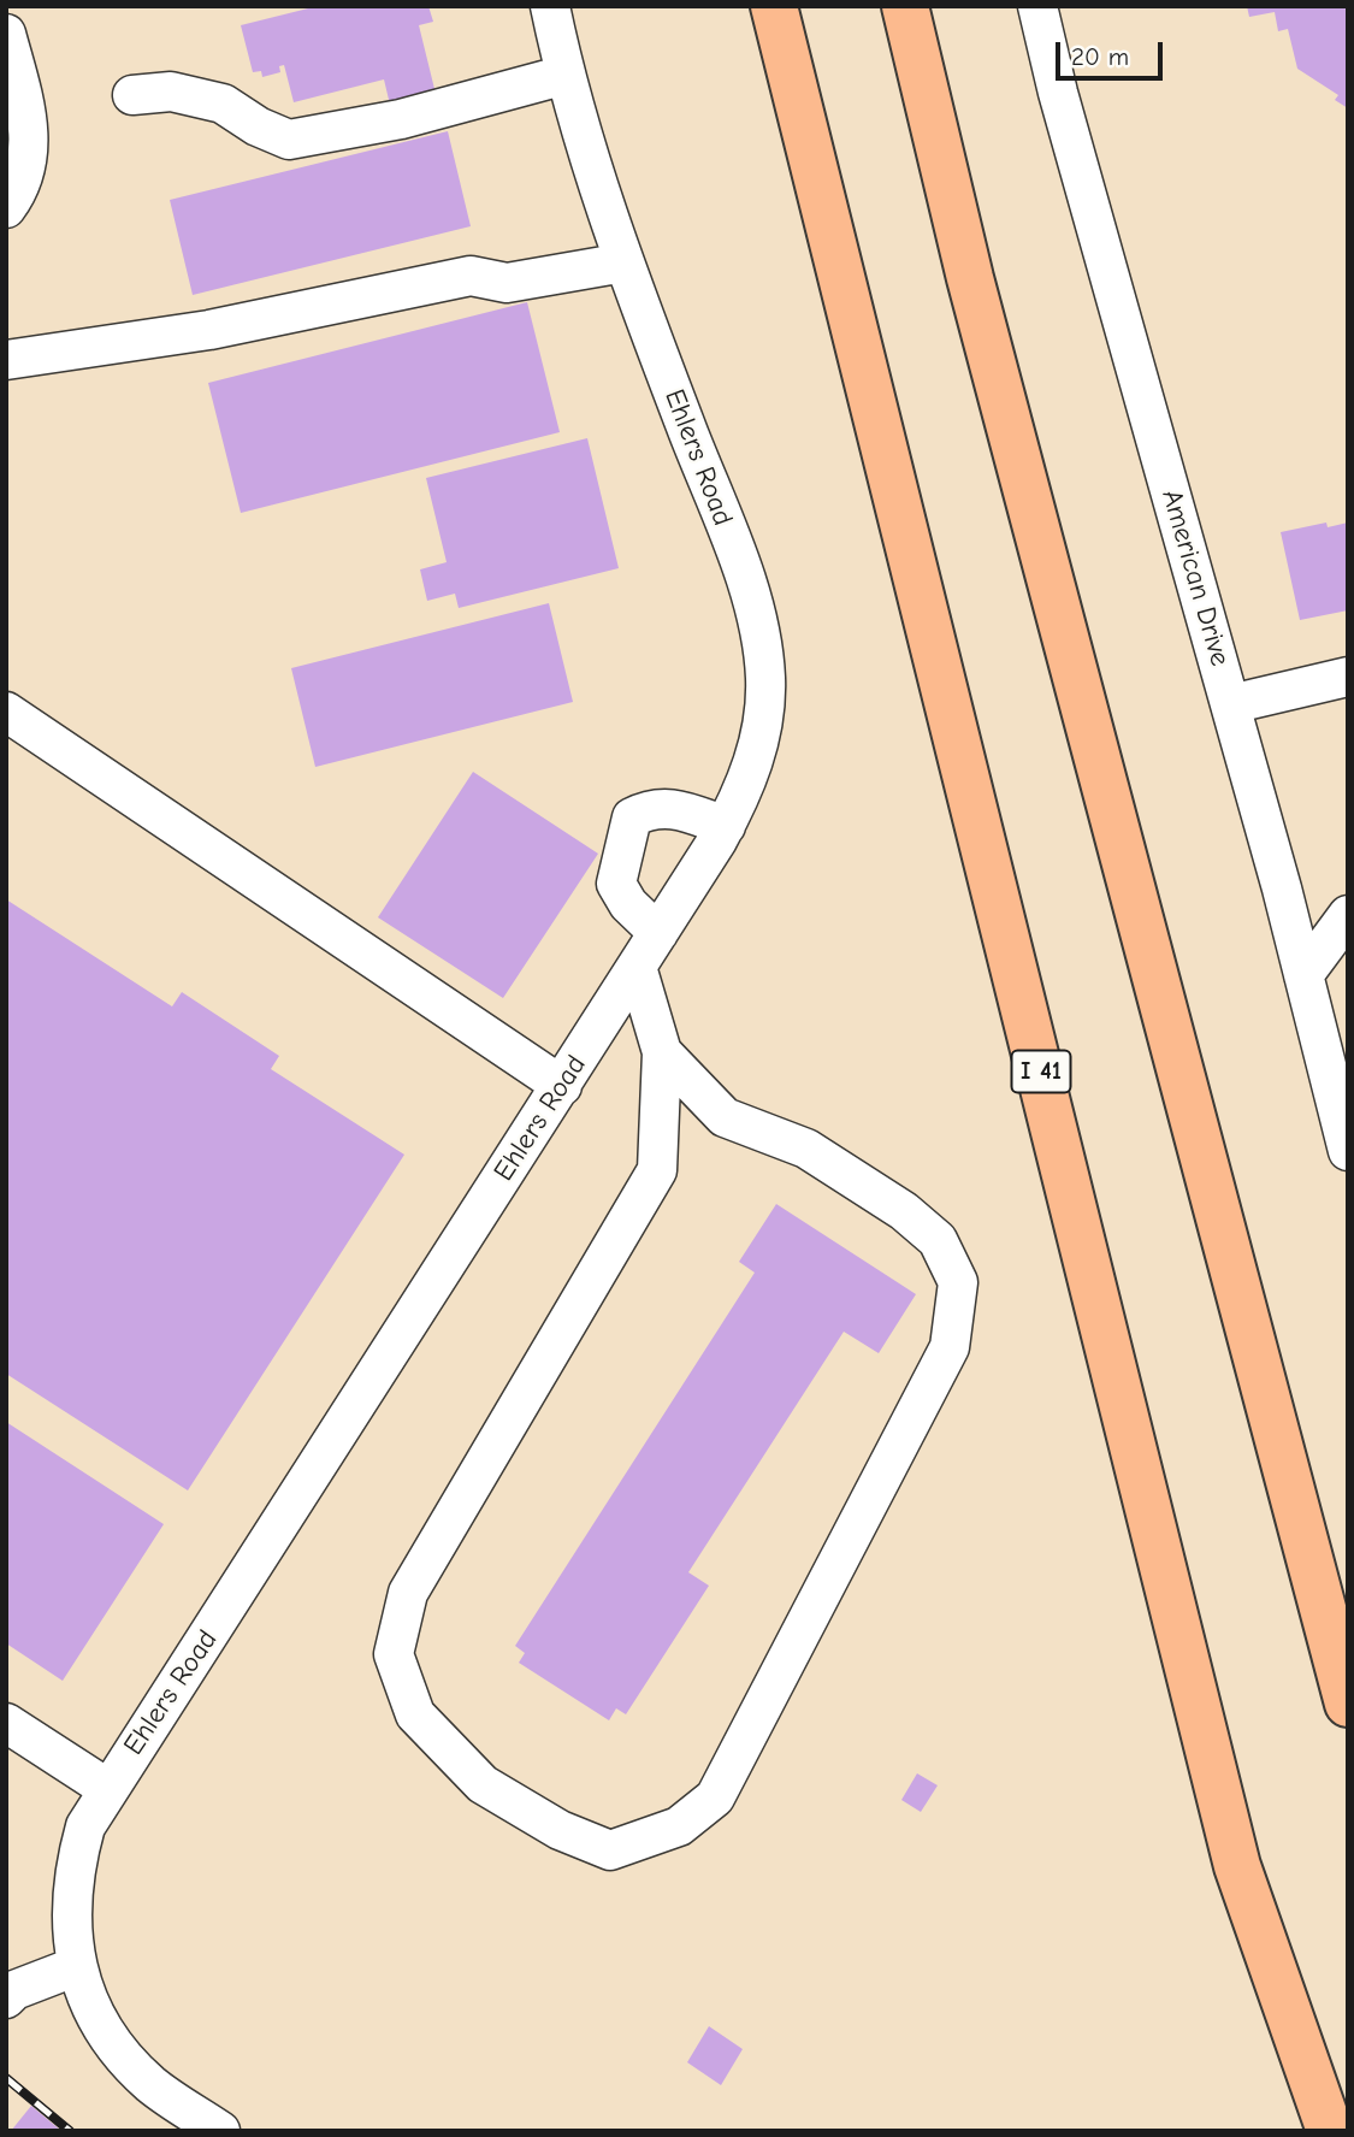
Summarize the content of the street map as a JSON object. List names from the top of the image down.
{
  "streets": {
    "highway": ["I 41"],
    "street": ["Ehlers Road", "American Drive"]
  },
  "scale_bar": "20 m"
}
